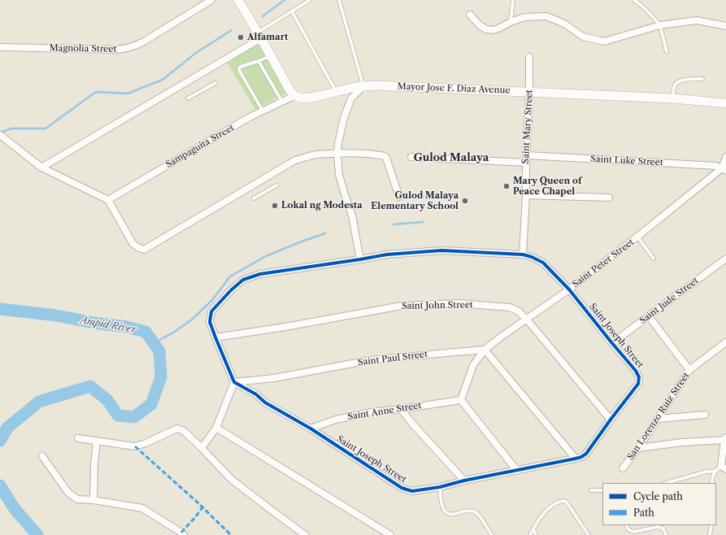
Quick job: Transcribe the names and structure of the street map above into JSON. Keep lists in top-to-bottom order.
{
  "streets": {
    "main road": ["Mayor Jose F. Diaz Avenue"],
    "street": [
      "Magnolia Street",
      "Saint Mary Street",
      "Sampaguita Street",
      "Saint Luke Street",
      "Saint Peter Street",
      "Saint Jude Street",
      "Saint John Street",
      "Saint Joseph Street",
      "Saint Paul Street",
      "Saint Anne Street",
      "San Lorenzo Ruiz Street"
    ]
  },
  "crossings": [
    ["Mayor Jose F. Diaz Avenue", "Saint Mary Street"],
    ["Mayor Jose F. Diaz Avenue", "Sampaguita Street"],
    ["Saint Mary Street", "Saint Luke Street"],
    ["Saint Mary Street", "Saint Joseph Street"],
    ["Saint Luke Street", "Saint Peter Street"],
    ["Saint Peter Street", "Saint John Street"],
    ["Saint Peter Street", "Saint Joseph Street"],
    ["Saint Peter Street", "Saint Paul Street"],
    ["Saint Peter Street", "Saint Anne Street"],
    ["Saint Jude Street", "Saint Joseph Street"],
    ["Saint John Street", "Saint Joseph Street"],
    ["Saint Joseph Street", "Saint Paul Street"],
    ["Saint Joseph Street", "Saint Anne Street"]
  ],
  "districts": ["Gulod Malaya"],
  "water": ["Ampid River"],
  "places": [
    "Alfamart",
    "Mary Queen of Peace Chapel",
    "Gulod Malaya Elementary School",
    "Lokal ng Modesta"
  ],
  "legend": ["Cycle path", "Path"]
}
